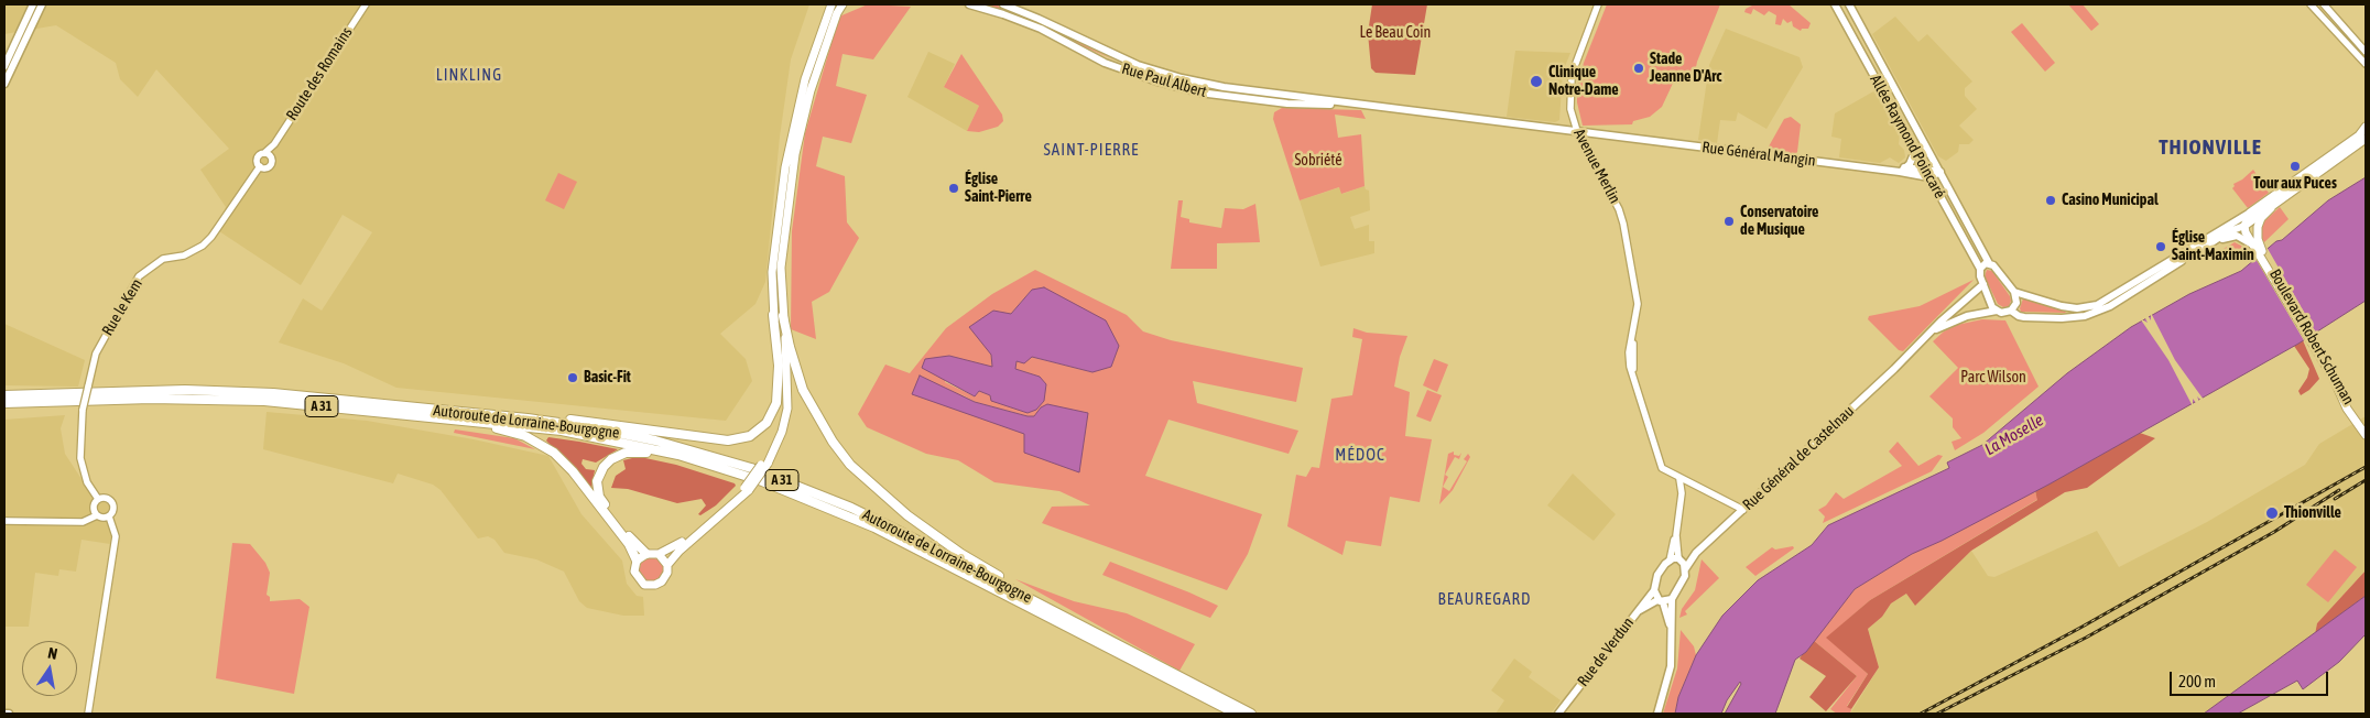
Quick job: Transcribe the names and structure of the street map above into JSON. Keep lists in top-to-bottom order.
{
  "streets": {
    "highway": ["A 31", "Autoroute de Lorraine-Bourgogne"],
    "main road": [
      "Rue Paul Albert",
      "Allée Raymond Poincaré",
      "Rue Général Mangin",
      "Boulevard Robert Schuman",
      "Rue Général de Castelnau",
      "Rue de Verdun"
    ],
    "street": ["Route des Romains", "Avenue Merlin", "Rue le Kem"]
  },
  "crossings": [
    ["Route des Romains", "Rue le Kem"],
    ["Rue Paul Albert", "Rue Général Mangin"],
    ["Rue Paul Albert", "Avenue Merlin"],
    ["Allée Raymond Poincaré", "Rue Général Mangin"],
    ["Allée Raymond Poincaré", "Rue Général de Castelnau"],
    ["Rue Général Mangin", "Avenue Merlin"],
    ["Rue Général de Castelnau", "Rue de Verdun"]
  ],
  "districts": [
    "LINKLING",
    "THIONVILLE",
    "SAINT-PIERRE",
    "MÉDOC",
    "BEAUREGARD"
  ],
  "water": ["La Moselle"],
  "parks": ["Le Beau Coin", "Sobriété", "Parc Wilson"],
  "places": [
    "Stade Jeanne D'Arc",
    "Clinique Notre-Dame",
    "Tour aux Puces",
    "Église Saint-Pierre",
    "Casino Municipal",
    "Conservatoire de Musique",
    "Église Saint-Maximin",
    "Basic-Fit",
    "Thionville"
  ],
  "scale_bar": "200 m",
  "north": "top"
}
